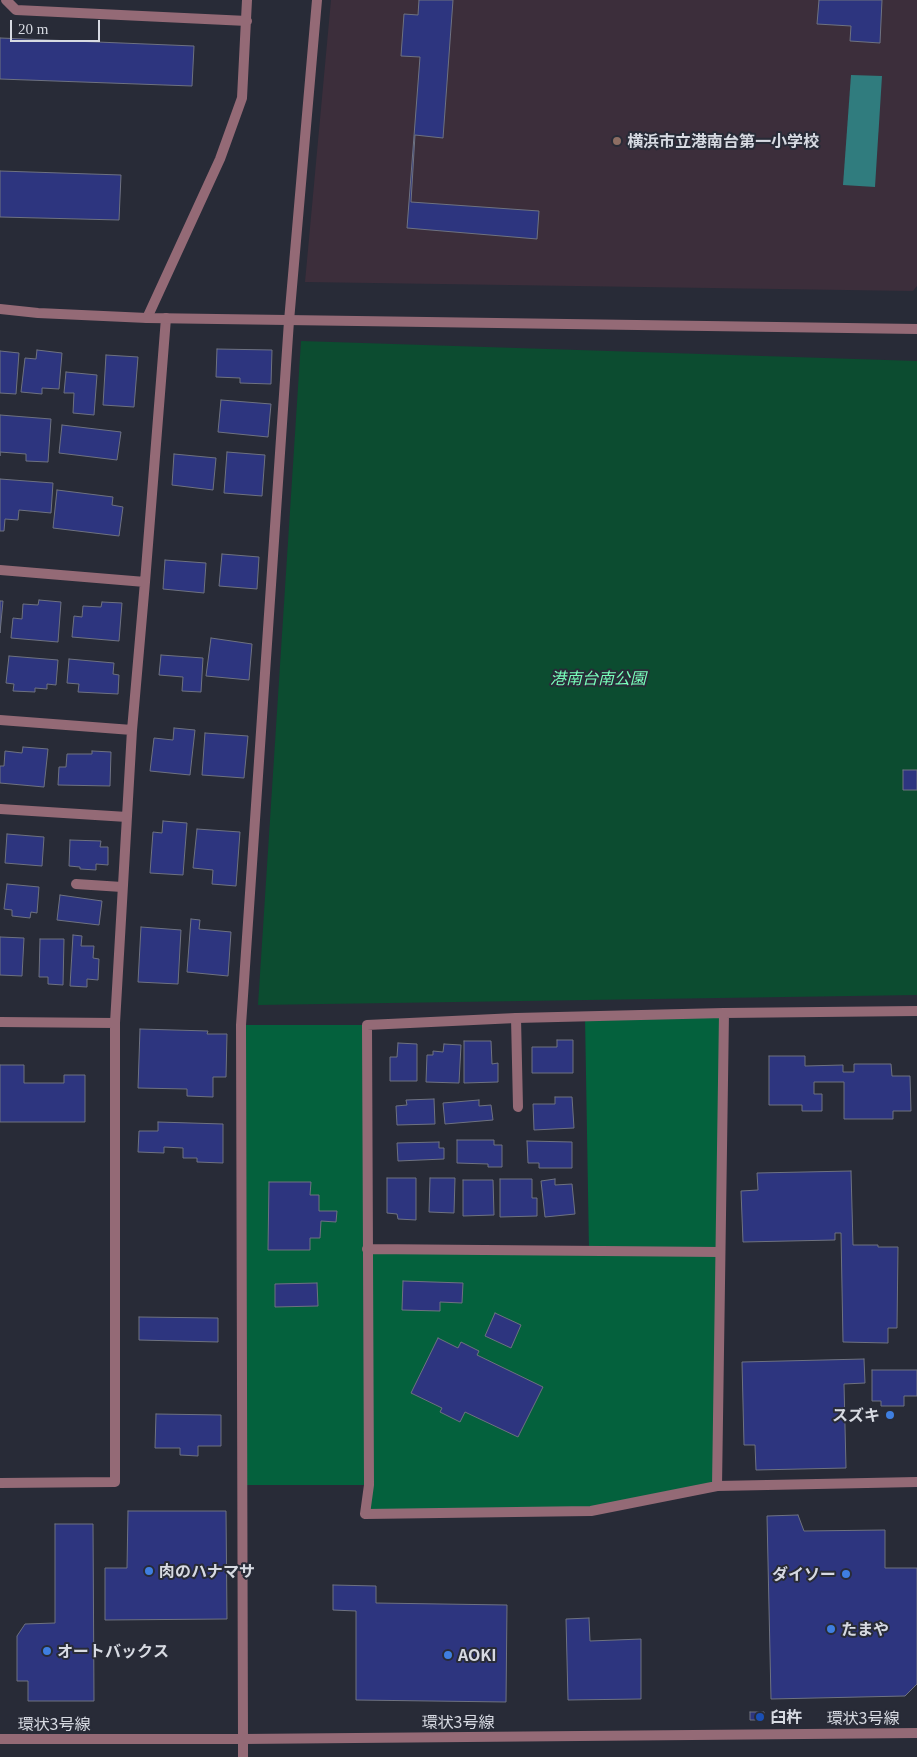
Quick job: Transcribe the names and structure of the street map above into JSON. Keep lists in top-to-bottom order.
{
  "streets": {
    "street": ["環状3号線"]
  },
  "parks": ["港南台南公園"],
  "places": [
    "横浜市立港南台第一小学校",
    "スズキ",
    "肉のハナマサ",
    "ダイソー",
    "たまや",
    "オートバックス",
    "AOKI",
    "臼杵"
  ],
  "scale_bar": "20 m"
}
